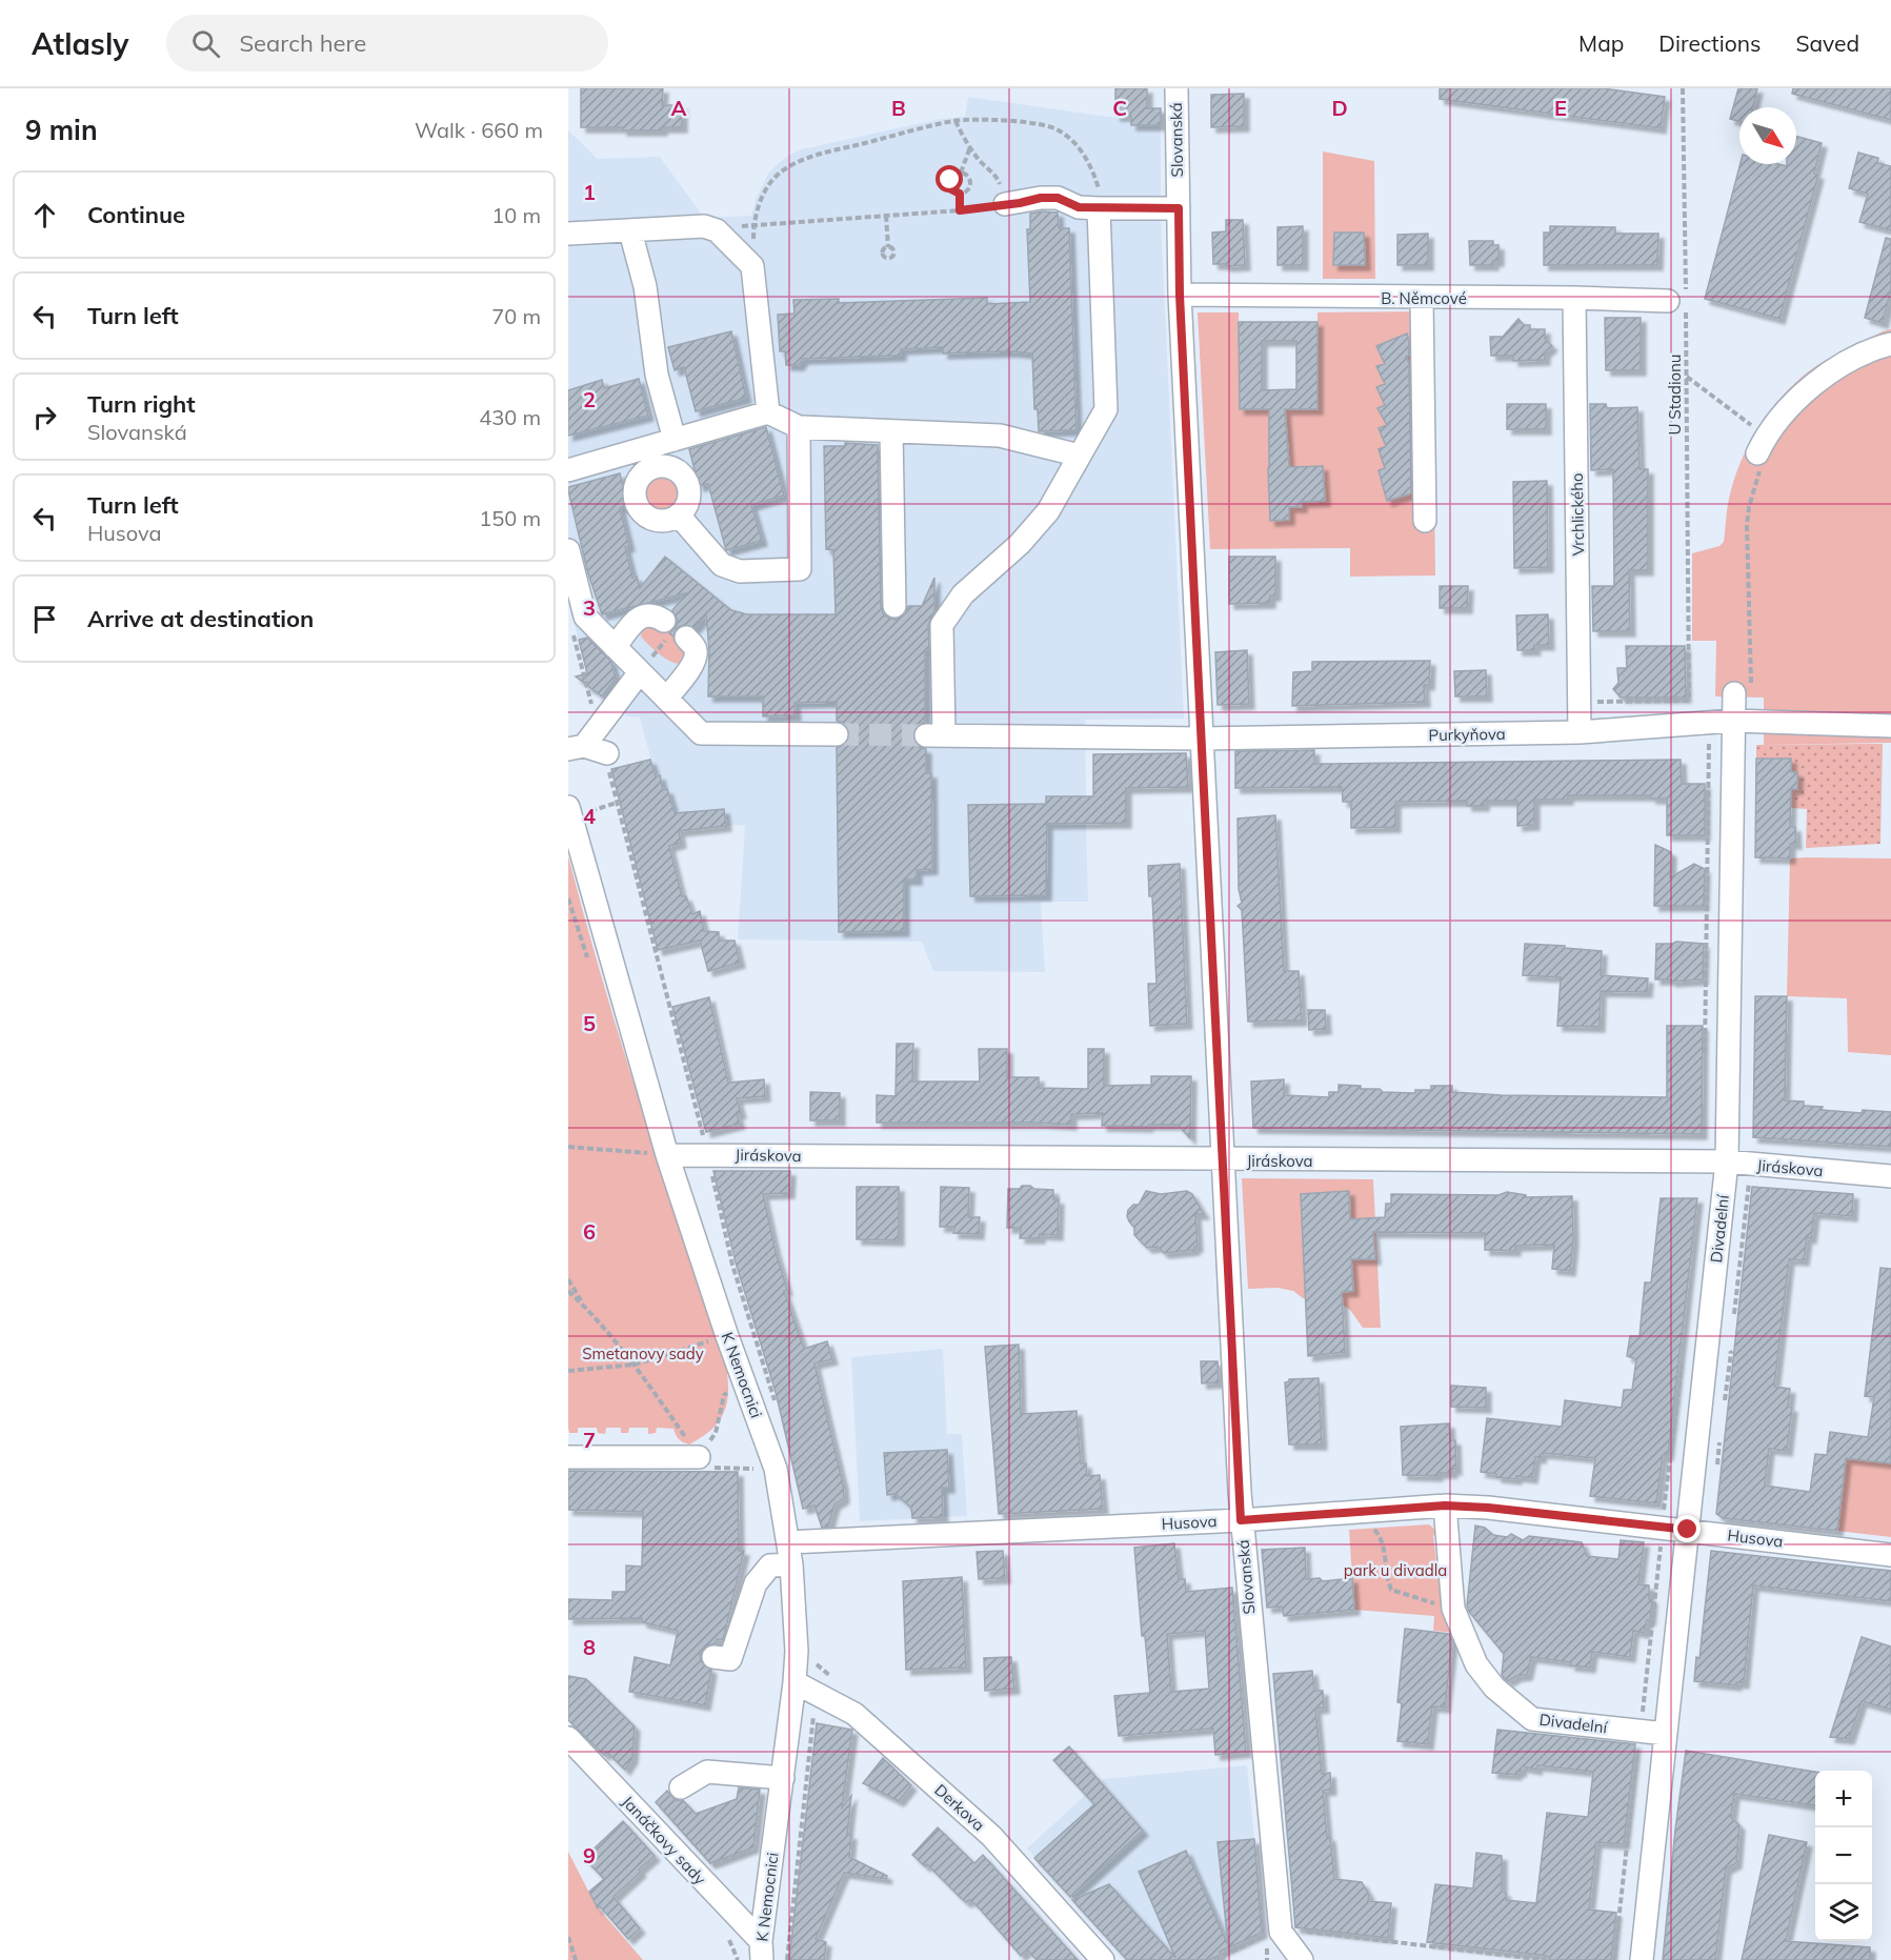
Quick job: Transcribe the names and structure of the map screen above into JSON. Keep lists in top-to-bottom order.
{
  "streets": {
    "street": [
      "Slovanská",
      "B. Němcové",
      "Vrchlického",
      "Purkyňova",
      "Jiráskova",
      "Divadelní",
      "K Nemocnici",
      "Husova",
      "Derkova",
      "Janáčkovy sady"
    ],
    "path": ["U Stadionu"]
  },
  "crossings": [
    ["Slovanská", "B. Němcové"],
    ["Slovanská", "Purkyňova"],
    ["Slovanská", "Jiráskova"],
    ["Slovanská", "Husova"],
    ["B. Němcové", "Vrchlického"],
    ["Vrchlického", "Purkyňova"],
    ["Purkyňova", "Divadelní"],
    ["Jiráskova", "Divadelní"],
    ["Jiráskova", "K Nemocnici"],
    ["Divadelní", "Husova"],
    ["K Nemocnici", "Husova"],
    ["K Nemocnici", "Derkova"],
    ["K Nemocnici", "Janáčkovy sady"]
  ],
  "parks": ["Smetanovy sady", "park u divadla"],
  "north": "bottom right",
  "page": {
    "header": "Atlasly",
    "search": "Search here",
    "nav": ["Map", "Directions", "Saved"],
    "heading": ["9 min", "Walk · 660 m"],
    "list": [
      ["Continue", "10 m"],
      ["Turn left", "70 m"],
      ["Turn right", "Slovanská", "430 m"],
      ["Turn left", "Husova", "150 m"],
      "Arrive at destination"
    ],
    "map_buttons": ["+", "−"]
  },
  "grid": {
    "columns": [
      "A",
      "B",
      "C",
      "D",
      "E"
    ],
    "rows": [
      "1",
      "2",
      "3",
      "4",
      "5",
      "6",
      "7",
      "8",
      "9"
    ]
  }
}
